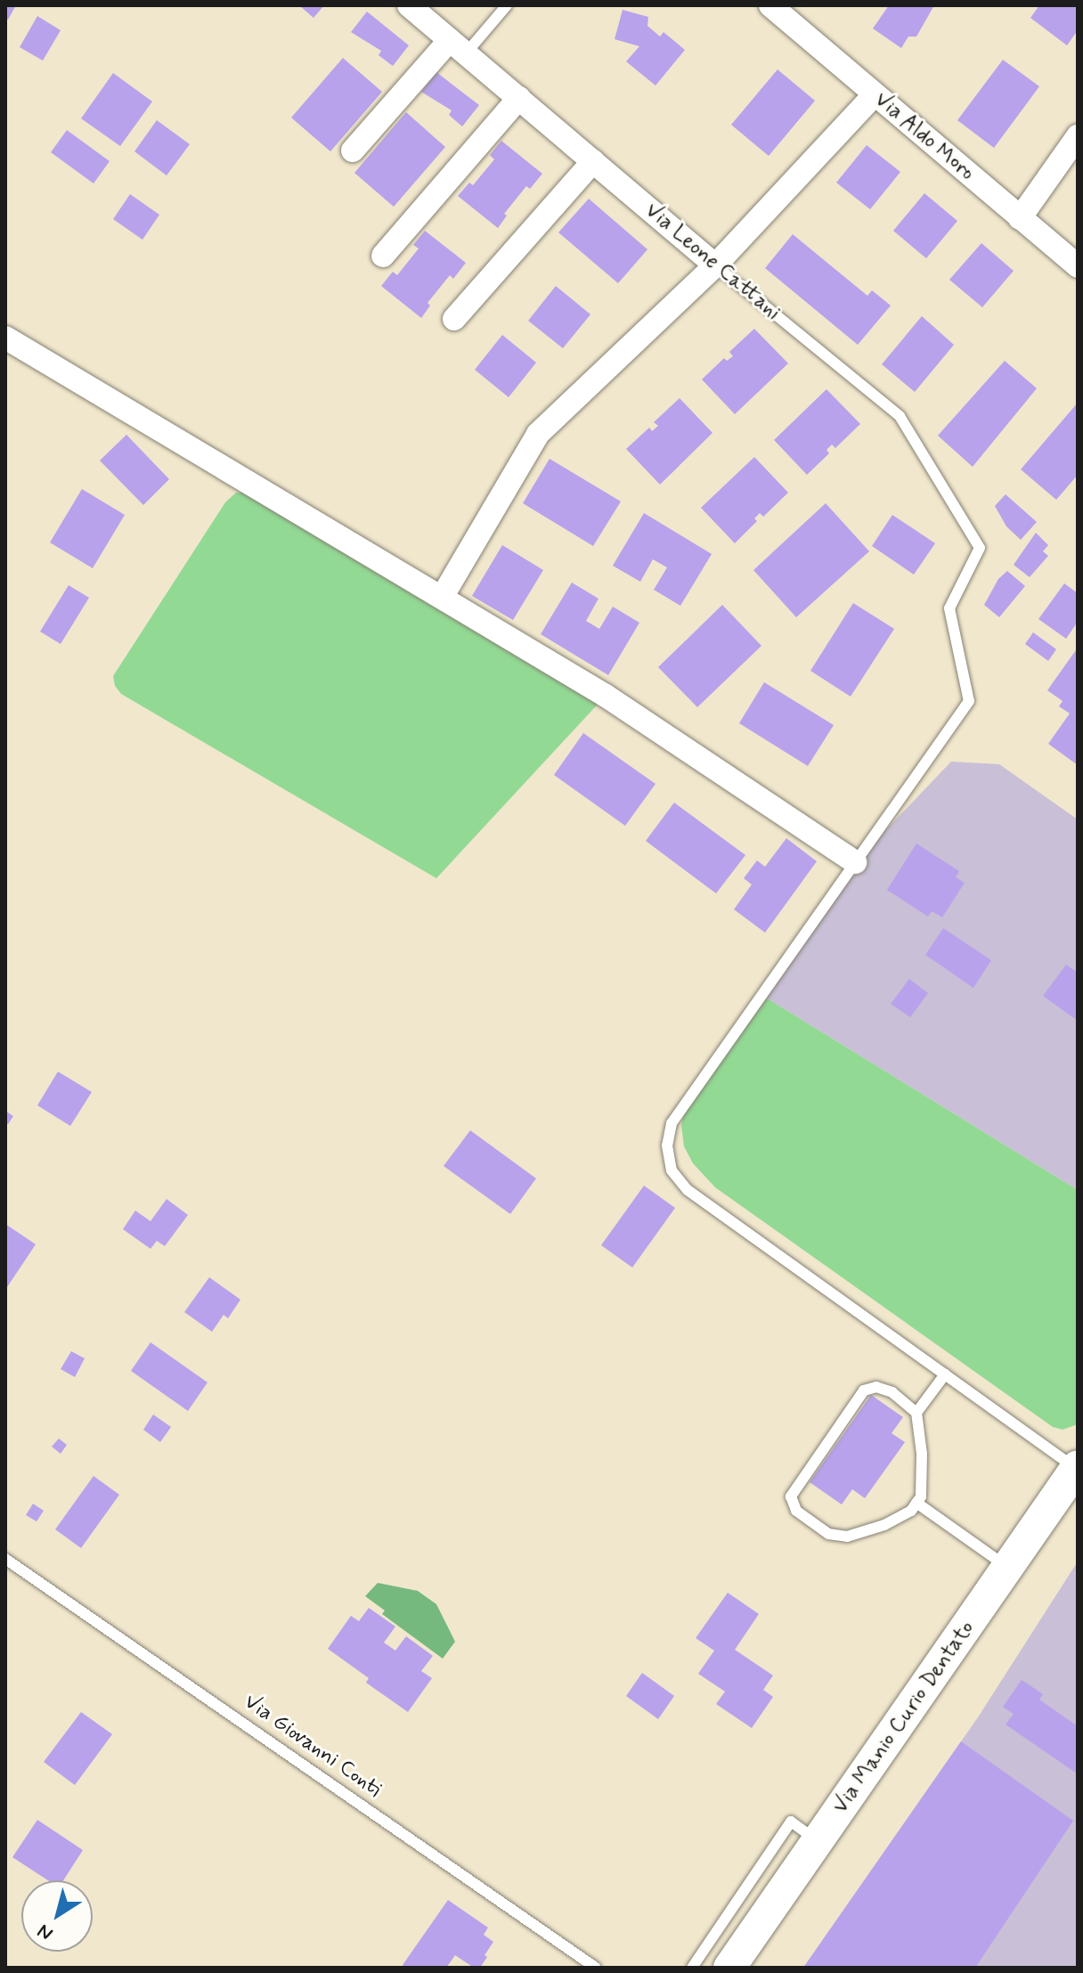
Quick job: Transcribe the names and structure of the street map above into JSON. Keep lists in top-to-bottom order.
{
  "streets": {
    "main road": ["Via Manio Curio Dentato"],
    "street": ["Via Aldo Moro", "Via Leone Cattani"],
    "lane": ["Via Giovanni Conti"]
  },
  "north": "bottom left"
}
